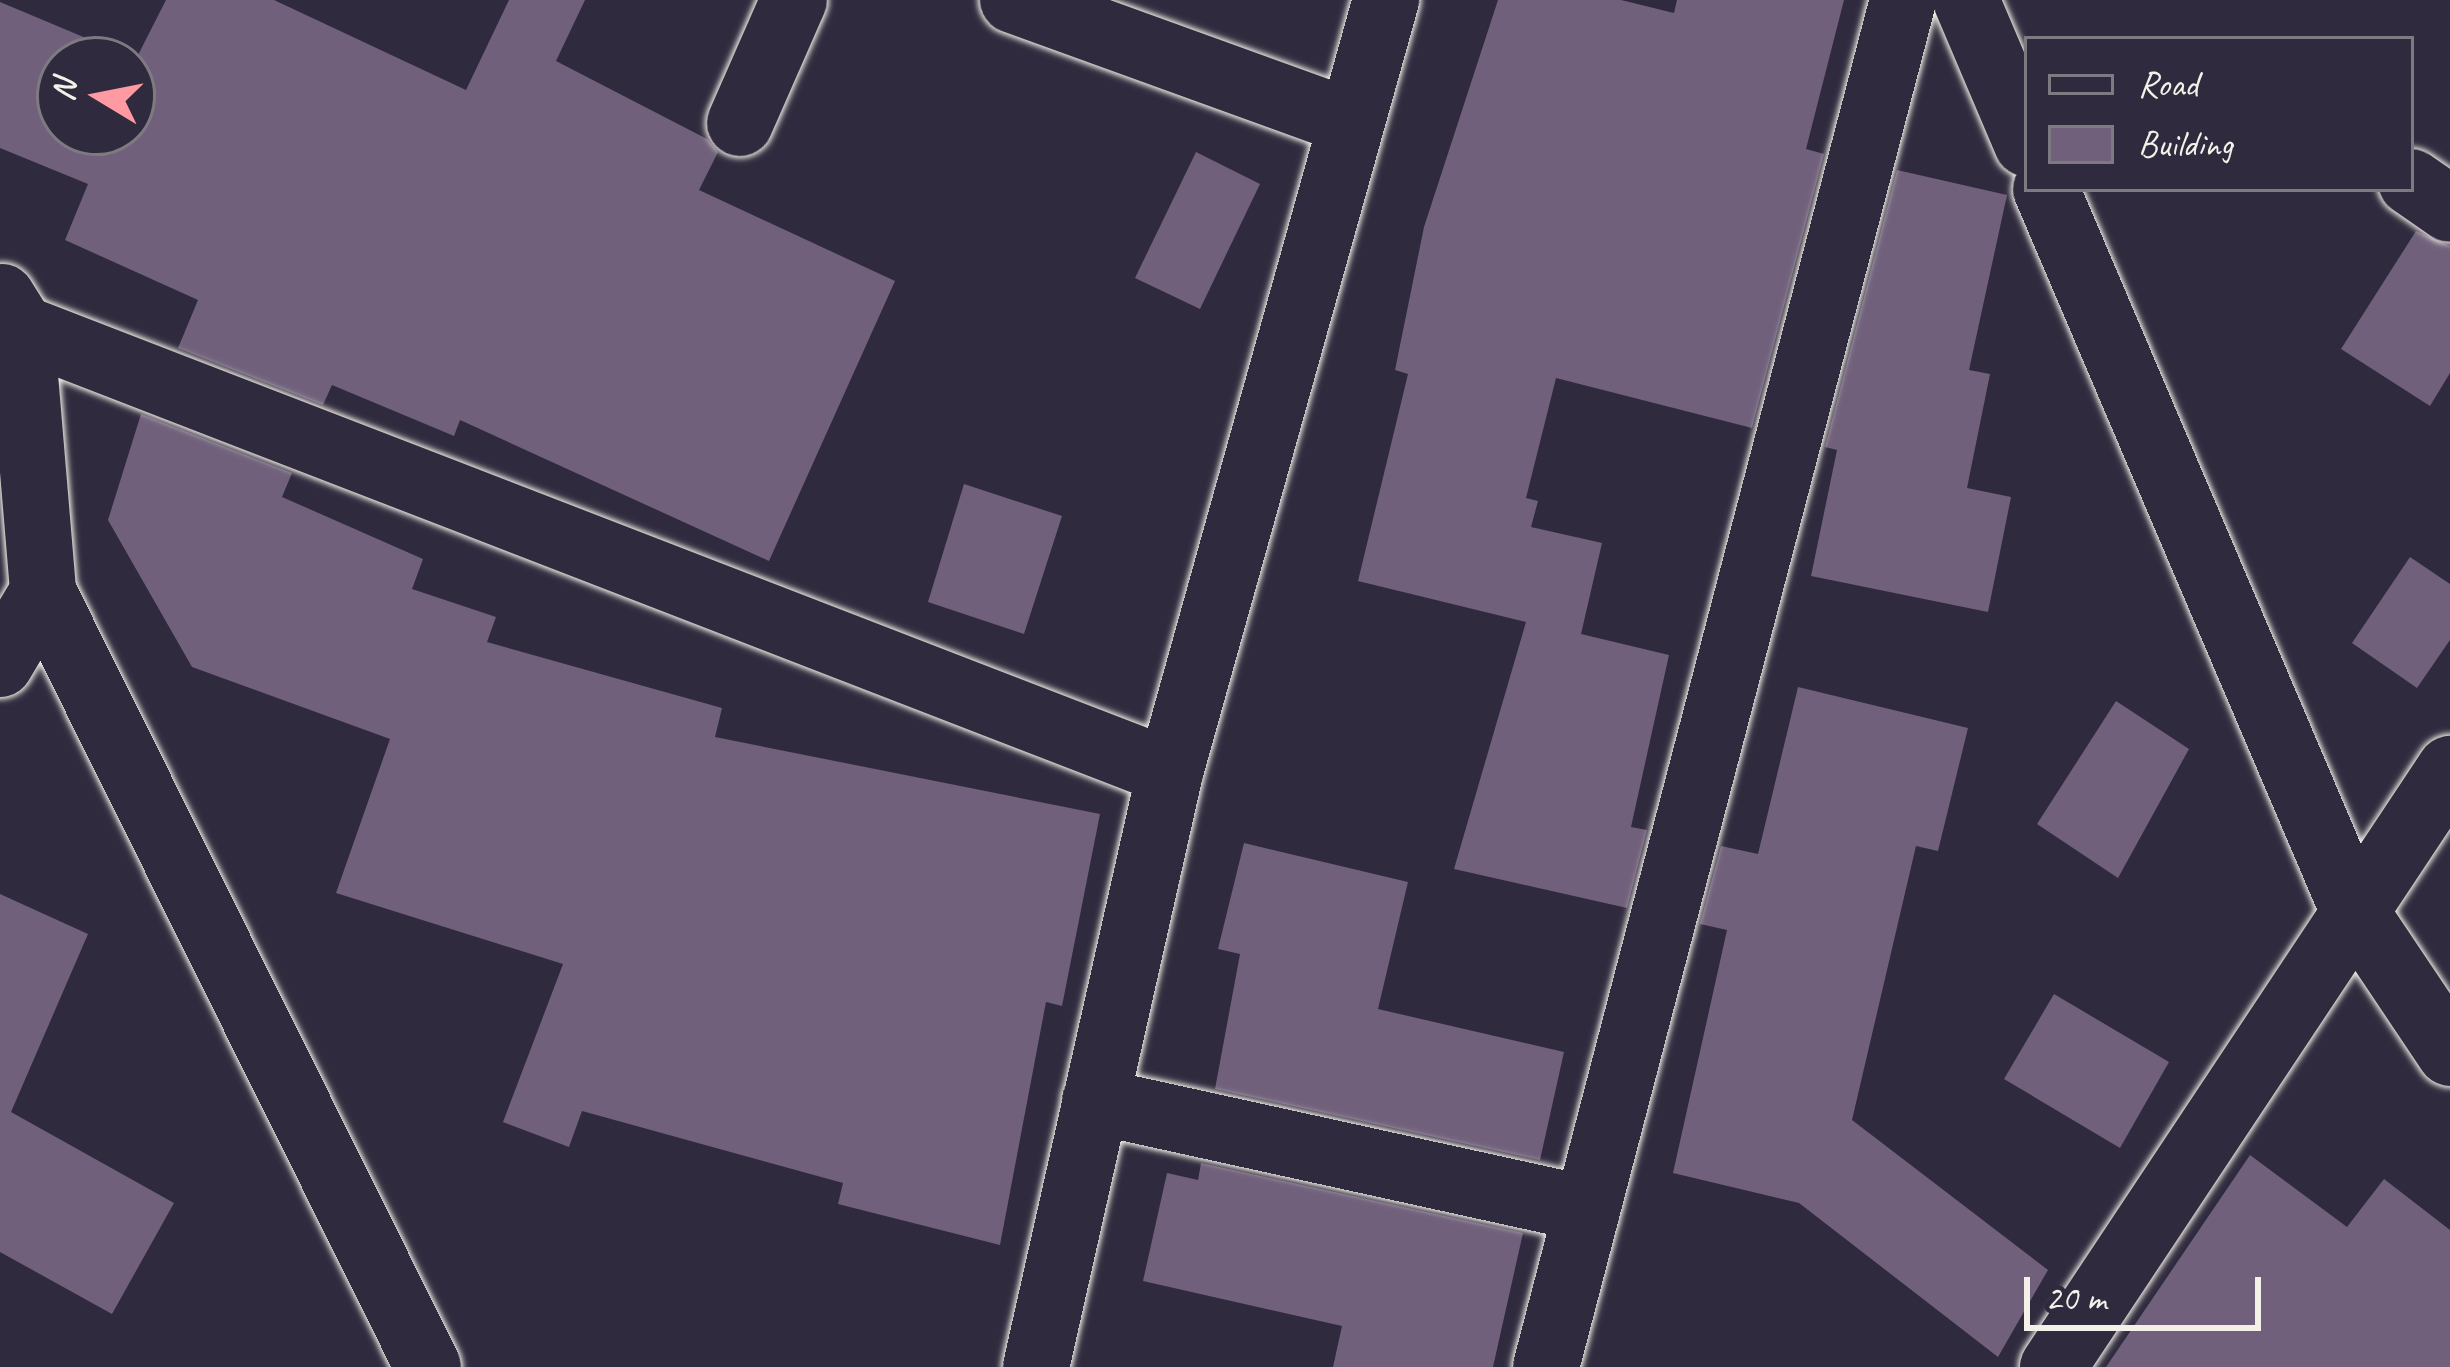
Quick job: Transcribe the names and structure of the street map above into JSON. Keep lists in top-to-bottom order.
{
  "legend": ["Road", "Building"],
  "scale_bar": "20 m",
  "north": "left"
}
